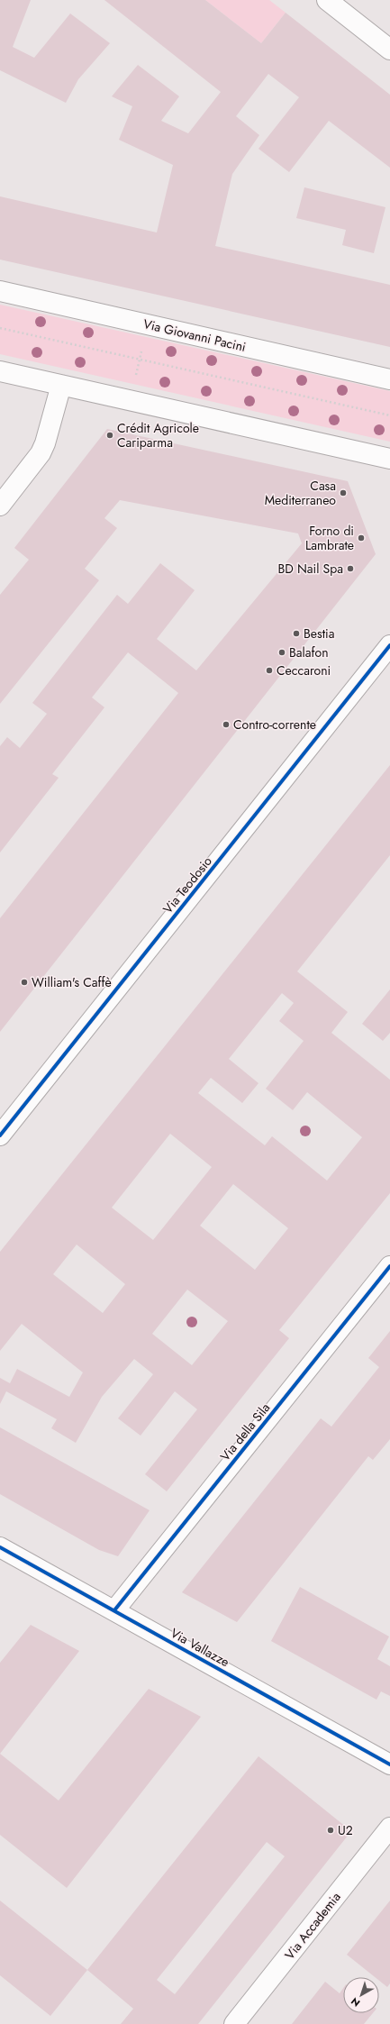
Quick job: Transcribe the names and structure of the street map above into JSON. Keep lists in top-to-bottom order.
{
  "streets": {
    "street": [
      "Via Giovanni Pacini",
      "Via Teodosio",
      "Via della Sila",
      "Via Vallazze",
      "Via Accademia"
    ]
  },
  "crossings": [
    ["Via della Sila", "Via Vallazze"]
  ],
  "places": [
    "Crédit Agricole Cariparma",
    "Casa Mediterraneo",
    "Forno di Lambrate",
    "BD Nail Spa",
    "Bestia",
    "Balafon",
    "Ceccaroni",
    "Contro-corrente",
    "William's Caffè",
    "U2"
  ],
  "north": "bottom left"
}
